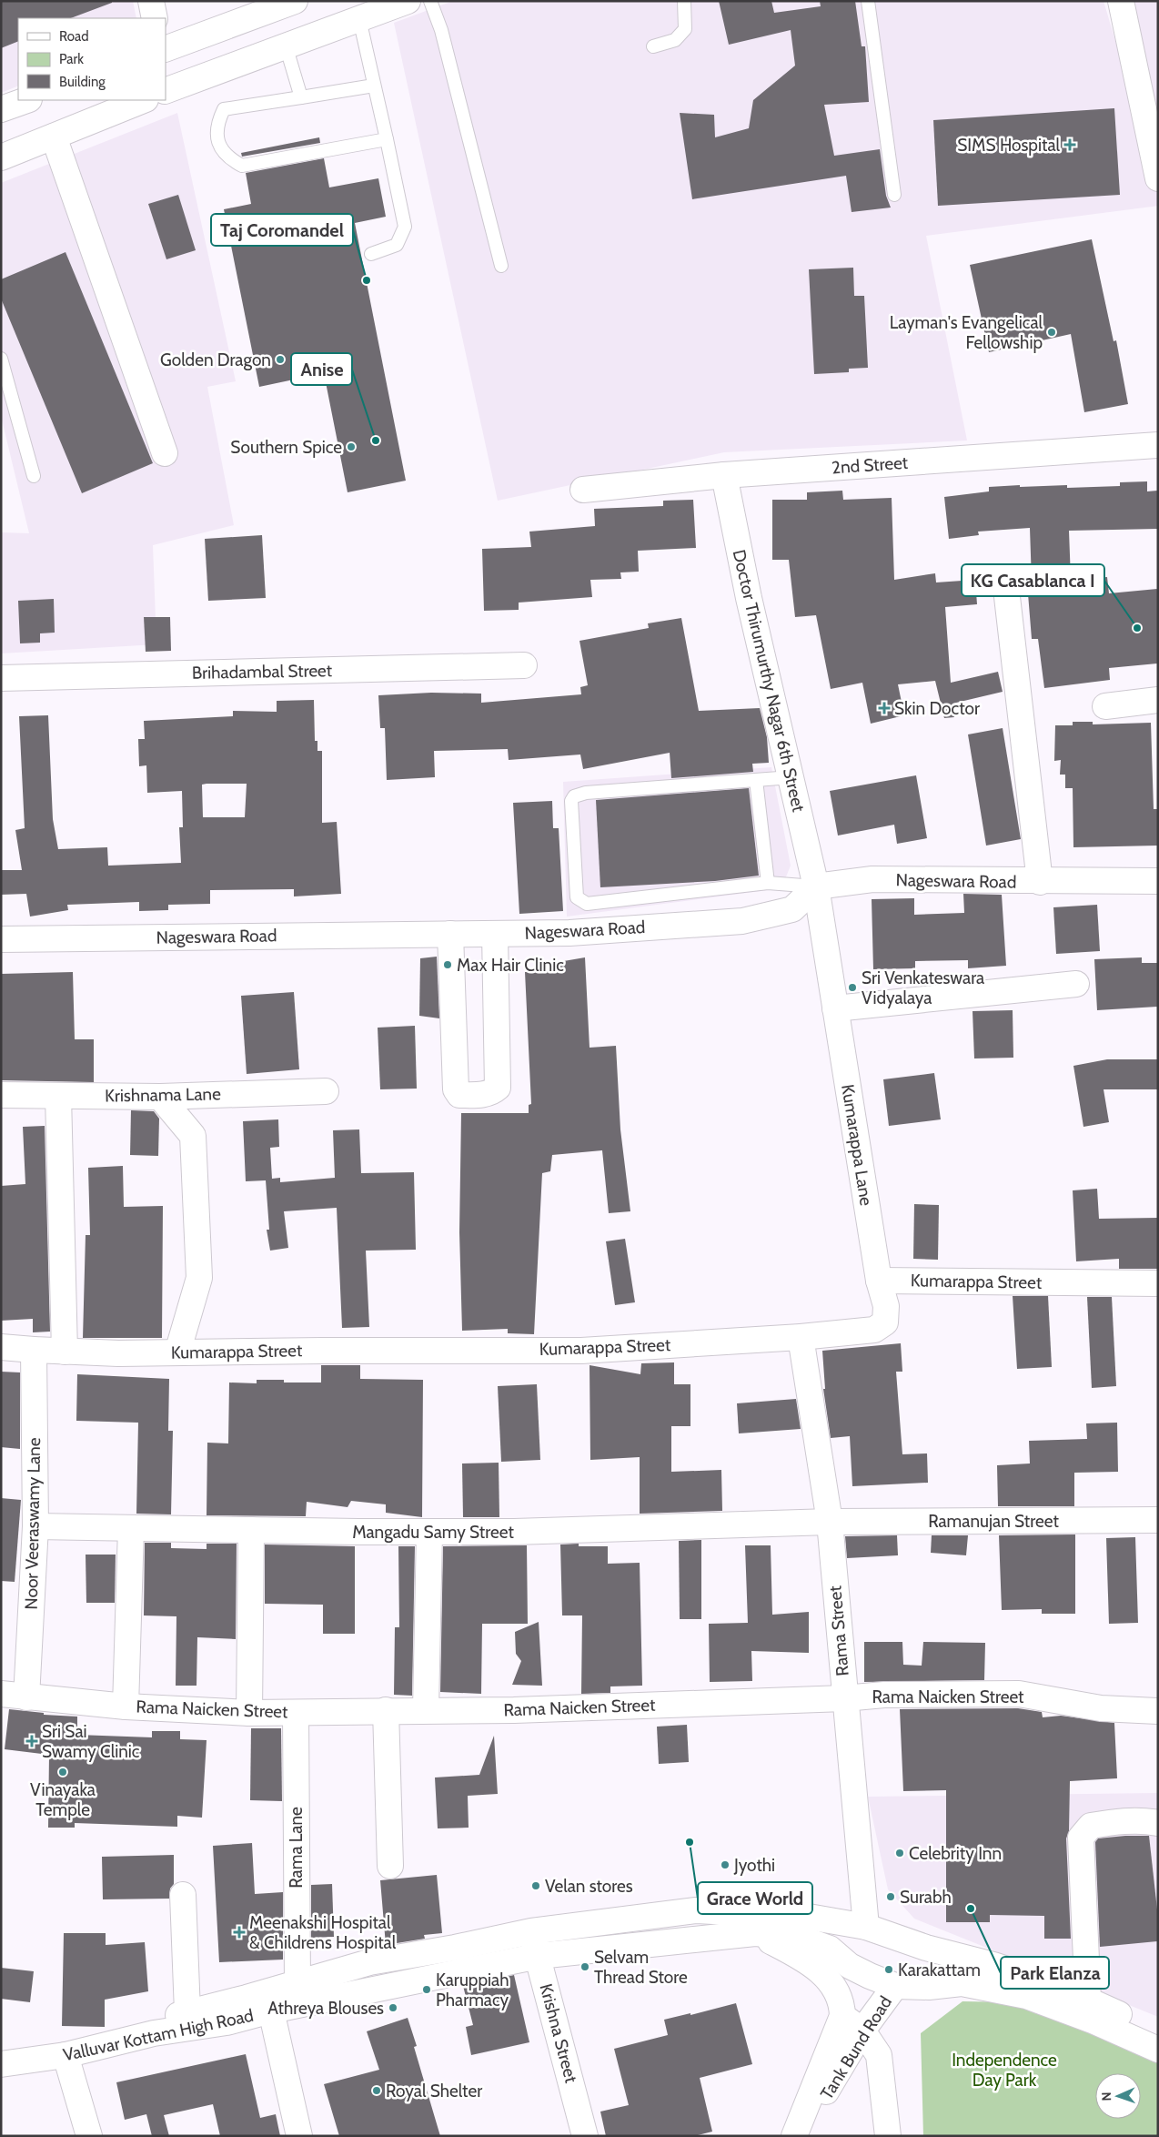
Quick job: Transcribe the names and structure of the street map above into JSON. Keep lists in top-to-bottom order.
{
  "streets": {
    "street": [
      "2nd Street",
      "Brihadambal Street",
      "Doctor Thirumurthy Nagar 6th Street",
      "Nageswara Road",
      "Krishnama Lane",
      "Kumarappa Lane",
      "Kumarappa Street",
      "Ramanujan Street",
      "Noor Veeraswamy Lane",
      "Mangadu Samy Street",
      "Rama Street",
      "Rama Naicken Street",
      "Rama Lane",
      "Krishna Street",
      "Valluvar Kottam High Road",
      "Tank Bund Road"
    ]
  },
  "crossings": [
    ["2nd Street", "Doctor Thirumurthy Nagar 6th Street"],
    ["Doctor Thirumurthy Nagar 6th Street", "Nageswara Road"],
    ["Doctor Thirumurthy Nagar 6th Street", "Kumarappa Lane"],
    ["Nageswara Road", "Kumarappa Lane"],
    ["Kumarappa Lane", "Kumarappa Street"],
    ["Kumarappa Street", "Noor Veeraswamy Lane"],
    ["Kumarappa Street", "Rama Street"],
    ["Ramanujan Street", "Mangadu Samy Street"],
    ["Ramanujan Street", "Rama Street"],
    ["Noor Veeraswamy Lane", "Mangadu Samy Street"],
    ["Noor Veeraswamy Lane", "Rama Naicken Street"],
    ["Mangadu Samy Street", "Rama Street"],
    ["Rama Street", "Rama Naicken Street"],
    ["Rama Street", "Valluvar Kottam High Road"],
    ["Rama Naicken Street", "Rama Lane"],
    ["Rama Lane", "Valluvar Kottam High Road"],
    ["Krishna Street", "Valluvar Kottam High Road"],
    ["Valluvar Kottam High Road", "Tank Bund Road"]
  ],
  "parks": ["Independence Day Park"],
  "places": {
    "health": [
      "SIMS Hospital",
      "Skin Doctor",
      "Sri Sai Swamy Clinic",
      "Meenakshi Hospital & Childrens Hospital"
    ],
    "other": [
      "Taj Coromandel",
      "Layman's Evangelical Fellowship",
      "Golden Dragon",
      "Anise",
      "Southern Spice",
      "KG Casablanca I",
      "Max Hair Clinic",
      "Sri Venkateswara Vidyalaya",
      "Vinayaka Temple",
      "Grace World",
      "Celebrity Inn",
      "Jyothi",
      "Velan stores",
      "Surabh",
      "Park Elanza",
      "Selvam Thread Store",
      "Karakattam",
      "Karuppiah Pharmacy",
      "Athreya Blouses",
      "Royal Shelter"
    ]
  },
  "legend": ["Road", "Park", "Building"],
  "north": "left"
}
